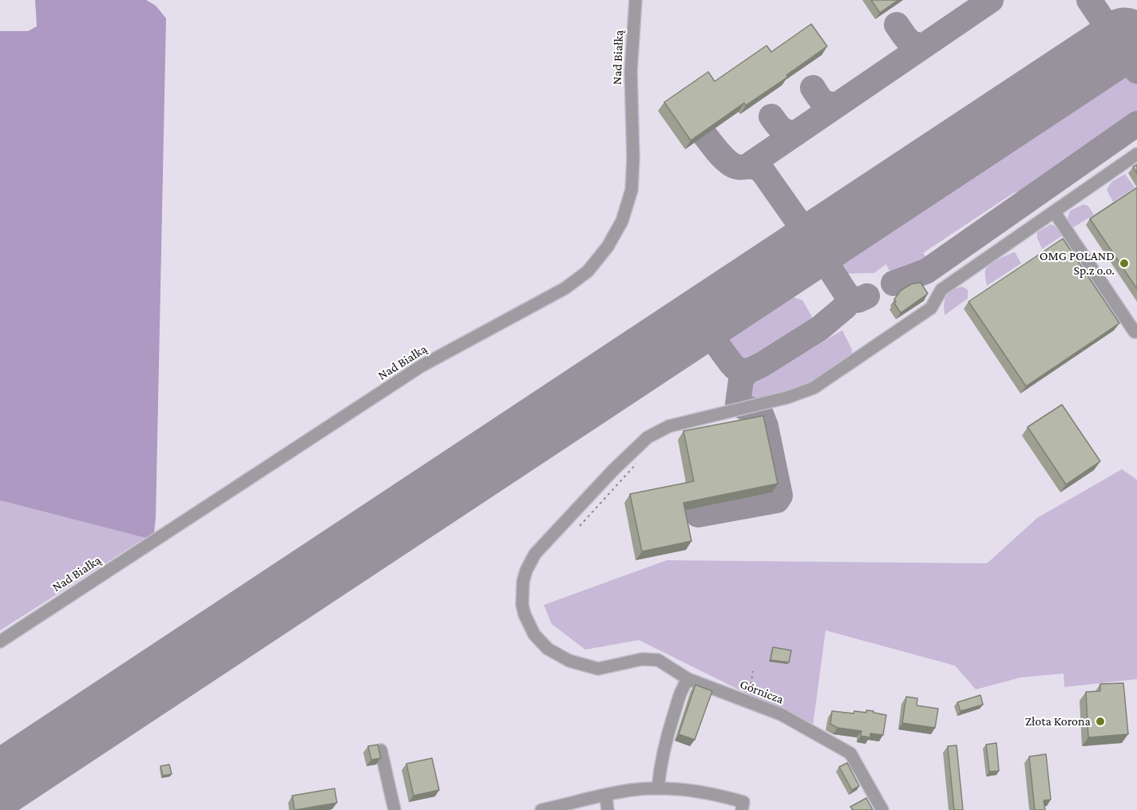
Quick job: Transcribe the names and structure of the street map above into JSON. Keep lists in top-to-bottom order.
{
  "streets": {
    "street": ["Nad Białką", "Górnicza"]
  },
  "places": ["OMG POLAND Sp.z o.o.", "Złota Korona"]
}
